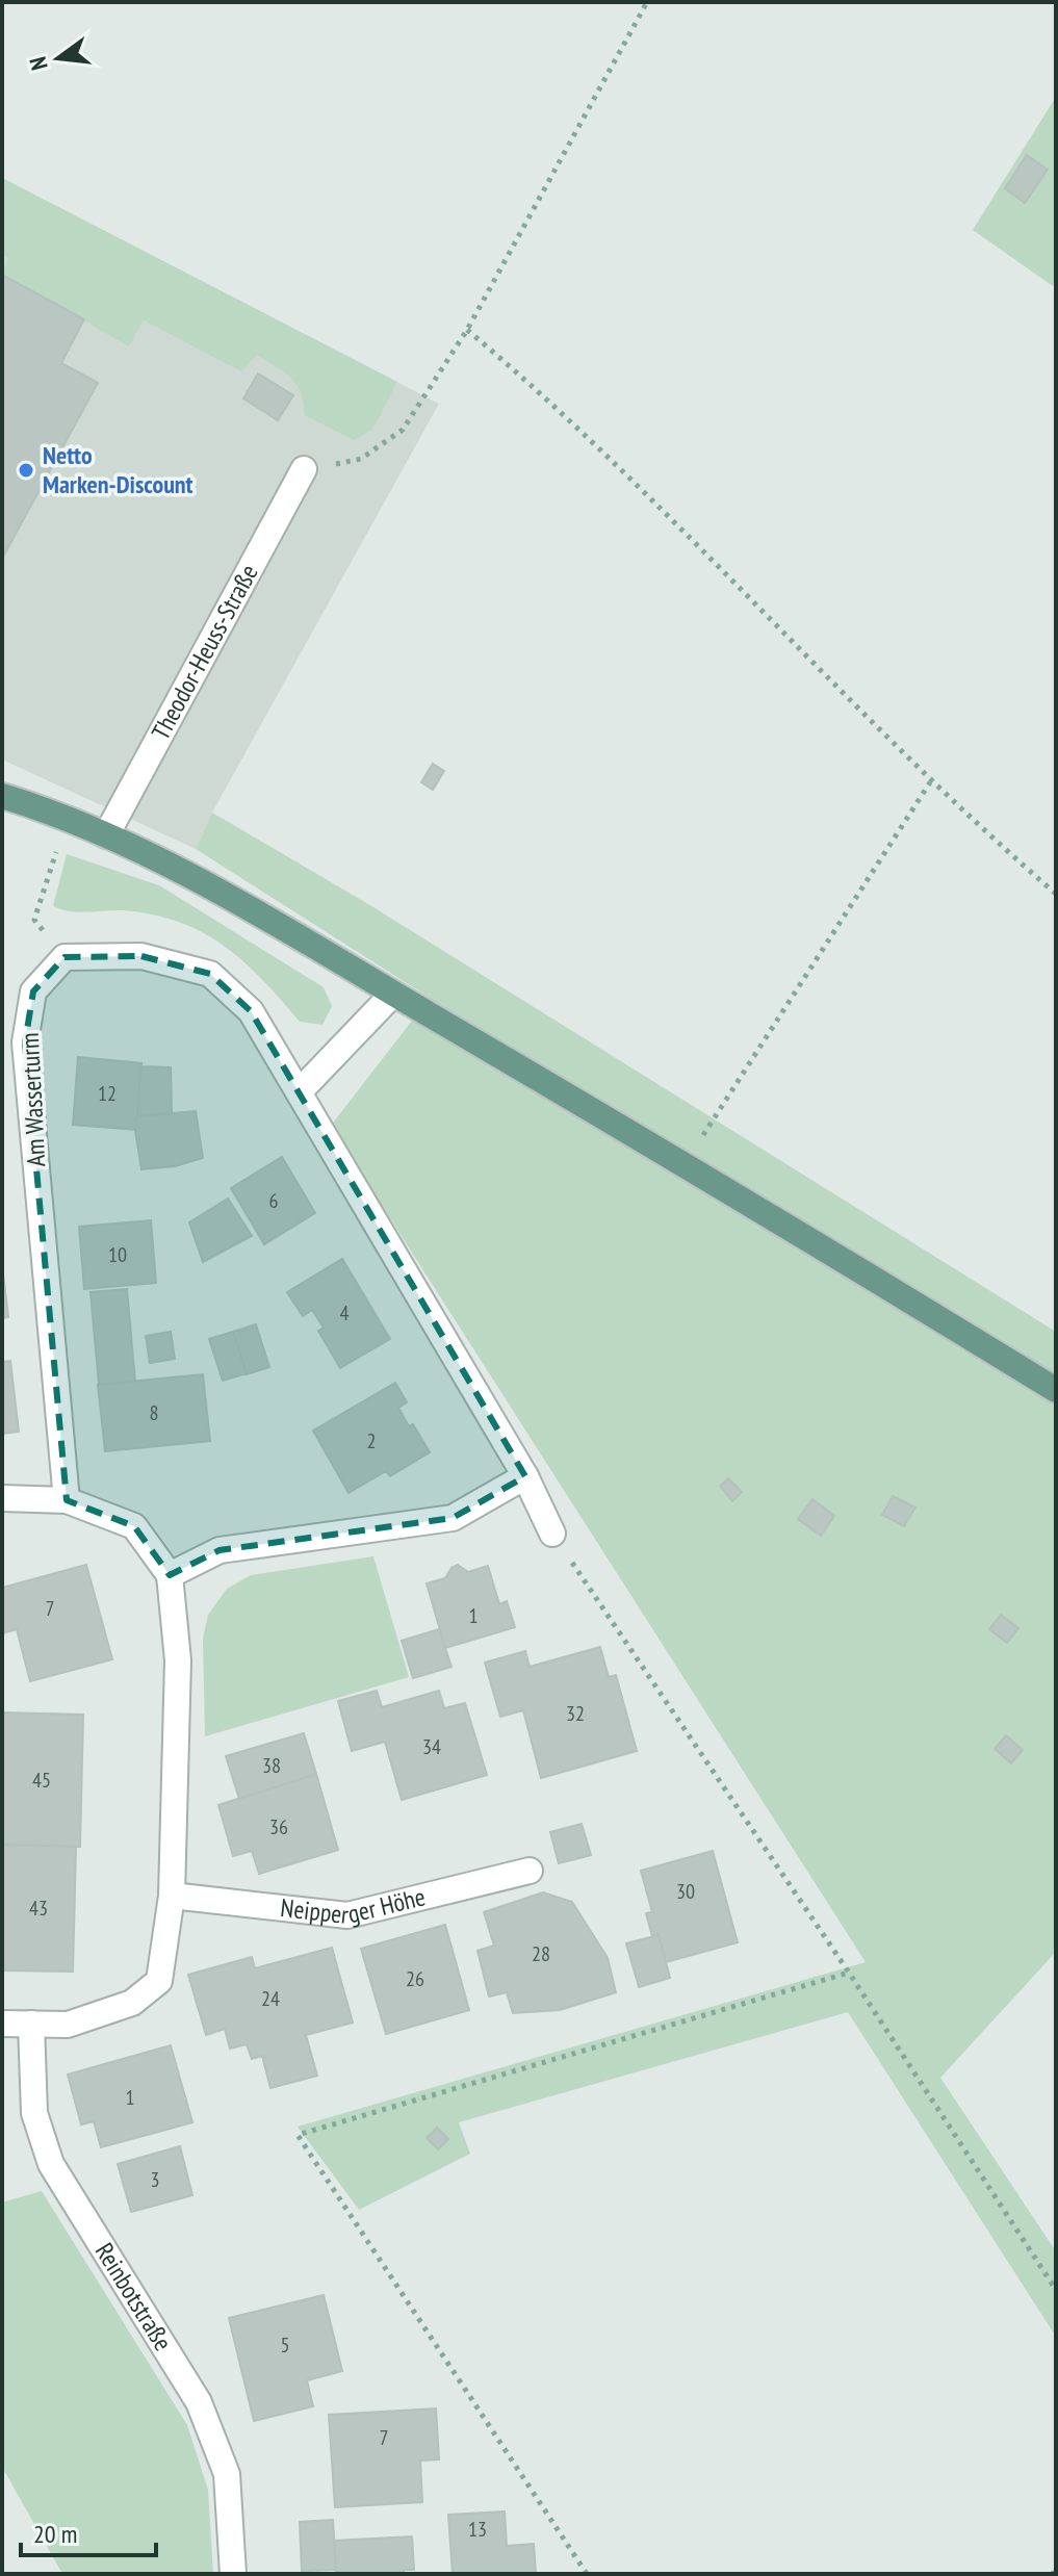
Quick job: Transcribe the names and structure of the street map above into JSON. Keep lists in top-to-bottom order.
{
  "streets": {
    "street": [
      "Theodor-Heuss-Straße",
      "Am Wasserturm",
      "Neipperger Höhe",
      "Reinbotstraße"
    ]
  },
  "places": ["Netto Marken-Discount"],
  "house_numbers": [
    "12",
    "6",
    "10",
    "4",
    "8",
    "2",
    "7",
    "1",
    "32",
    "34",
    "38",
    "45",
    "36",
    "30",
    "43",
    "28",
    "26",
    "24",
    "1",
    "3",
    "5",
    "7",
    "13"
  ],
  "scale_bar": "20 m",
  "north": "left"
}
